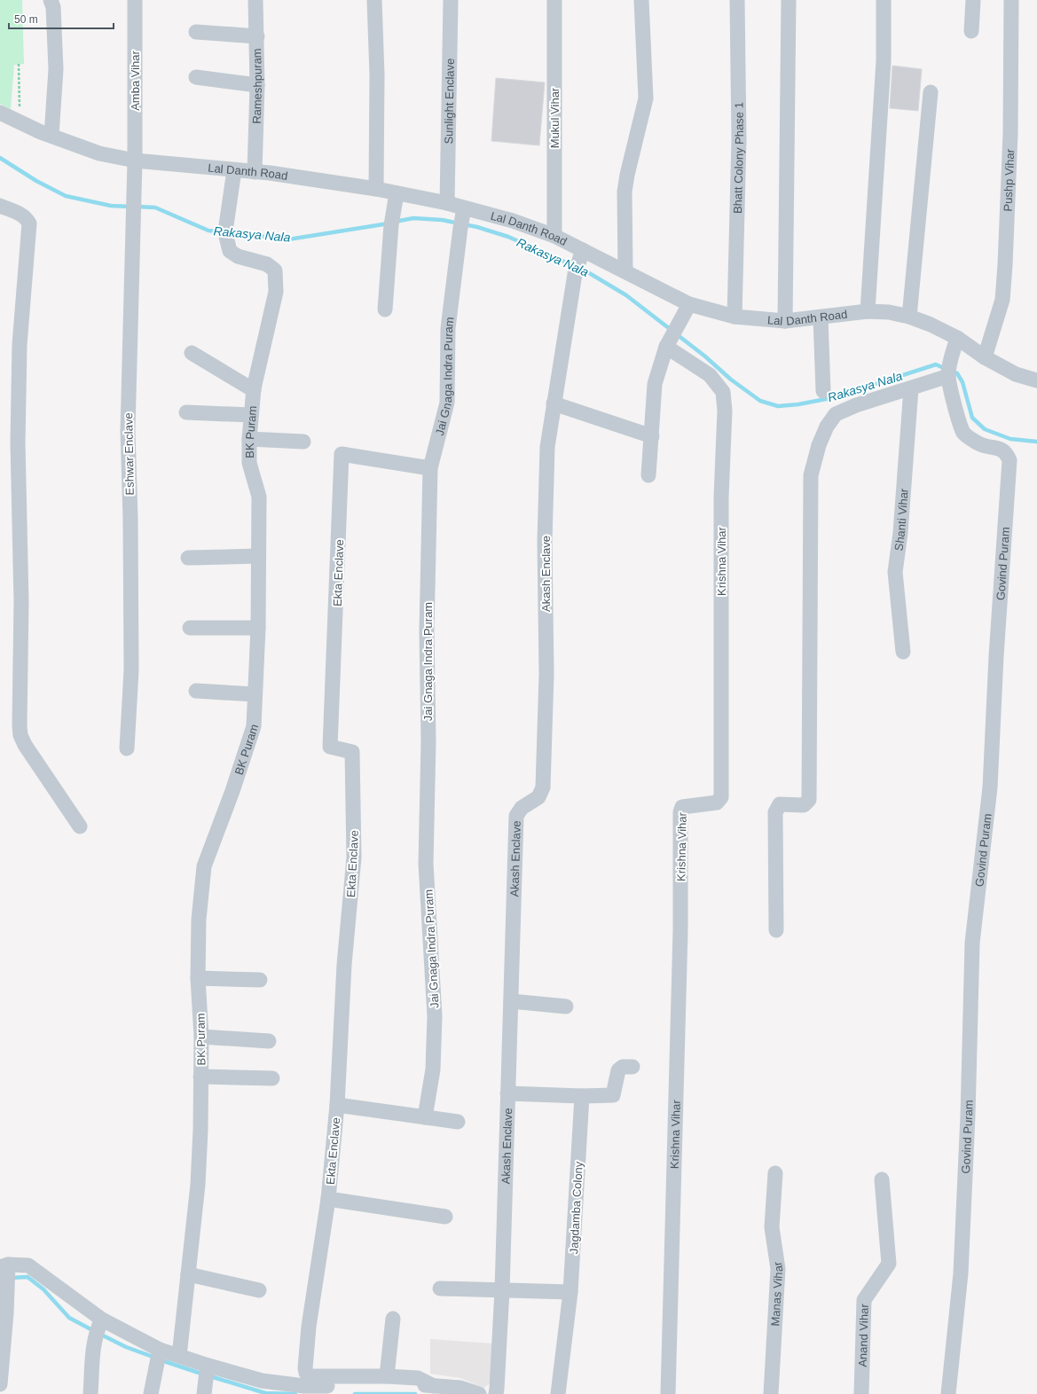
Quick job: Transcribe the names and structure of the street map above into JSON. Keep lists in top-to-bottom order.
{
  "streets": {
    "street": [
      "Amba Vihar",
      "Rameshpuram",
      "Sunlight Enclave",
      "Mukul Vihar",
      "Bhatt Colony Phase 1",
      "Lal Danth Road",
      "Pushp Vihar",
      "Jai Gnaga Indra Puram",
      "BK Puram",
      "Eshwar Enclave",
      "Shanti Vihar",
      "Krishna Vihar",
      "Govind Puram",
      "Ekta Enclave",
      "Akash Enclave",
      "Jagdamba Colony",
      "Manas Vihar",
      "Anand Vihar"
    ]
  },
  "crossings": [
    ["Amba Vihar", "Lal Danth Road"],
    ["Amba Vihar", "Eshwar Enclave"],
    ["Rameshpuram", "Lal Danth Road"],
    ["Sunlight Enclave", "Lal Danth Road"],
    ["Mukul Vihar", "Lal Danth Road"],
    ["Bhatt Colony Phase 1", "Lal Danth Road"],
    ["Lal Danth Road", "Pushp Vihar"],
    ["Lal Danth Road", "Jai Gnaga Indra Puram"],
    ["Lal Danth Road", "BK Puram"],
    ["Lal Danth Road", "Eshwar Enclave"],
    ["Lal Danth Road", "Govind Puram"],
    ["Lal Danth Road", "Akash Enclave"],
    ["Jai Gnaga Indra Puram", "Ekta Enclave"]
  ],
  "water": ["Rakasya Nala"],
  "scale_bar": "50 m"
}
